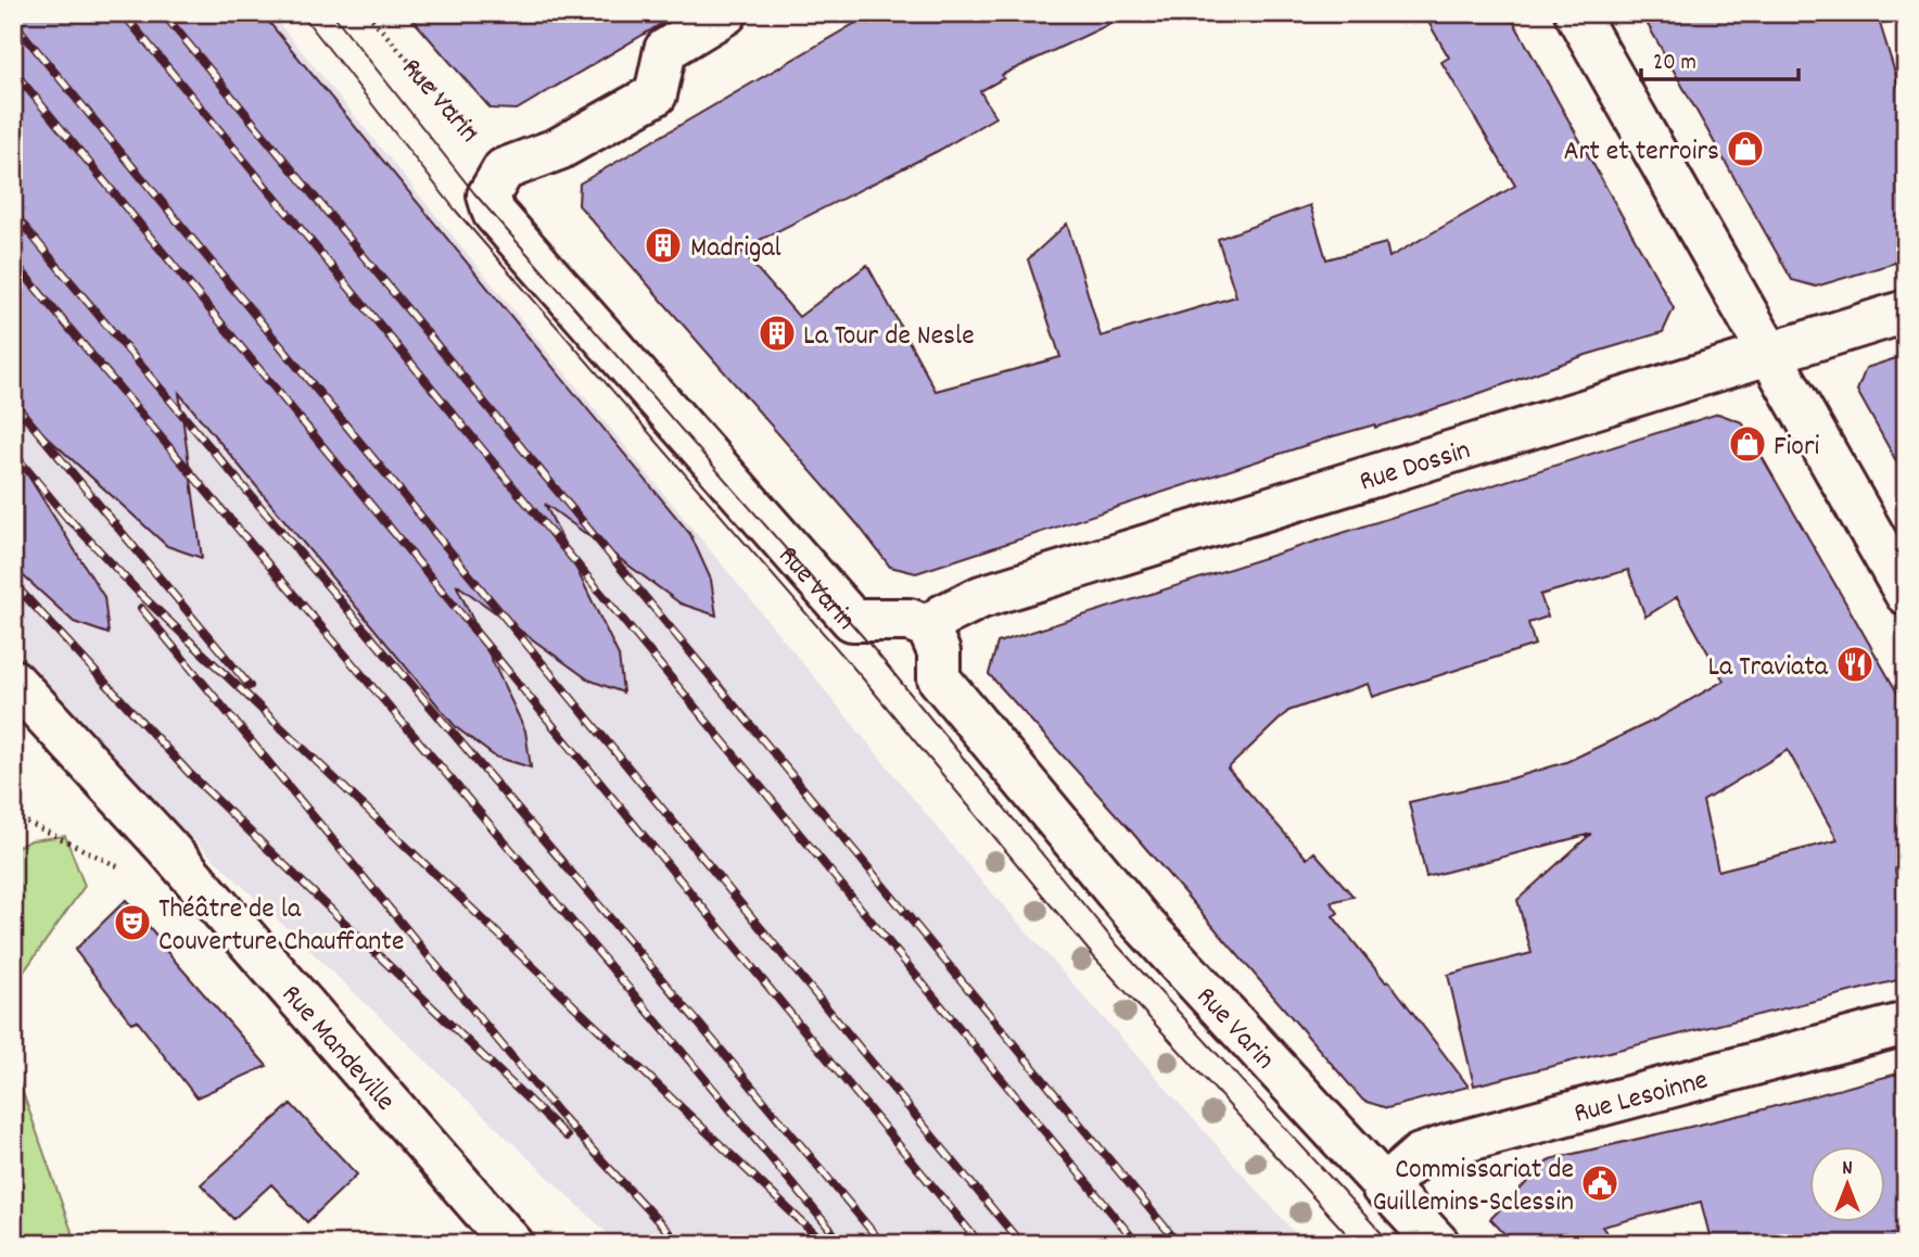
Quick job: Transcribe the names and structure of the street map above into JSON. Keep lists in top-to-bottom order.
{
  "streets": {
    "street": [
      "Rue Varin",
      "Rue Dossin",
      "Rue Mandeville",
      "Rue Lesoinne"
    ]
  },
  "crossings": [
    ["Rue Varin", "Rue Dossin"],
    ["Rue Varin", "Rue Lesoinne"]
  ],
  "places": {
    "shop": ["Art et terroirs", "Fiori"],
    "building": ["Madrigal", "La Tour de Nesle"],
    "restaurant": ["La Traviata"],
    "theatre": ["Théâtre de la Couverture Chauffante"],
    "public building": ["Commissariat de Guillemins-Sclessin"]
  },
  "scale_bar": "20 m",
  "north": "top"
}
